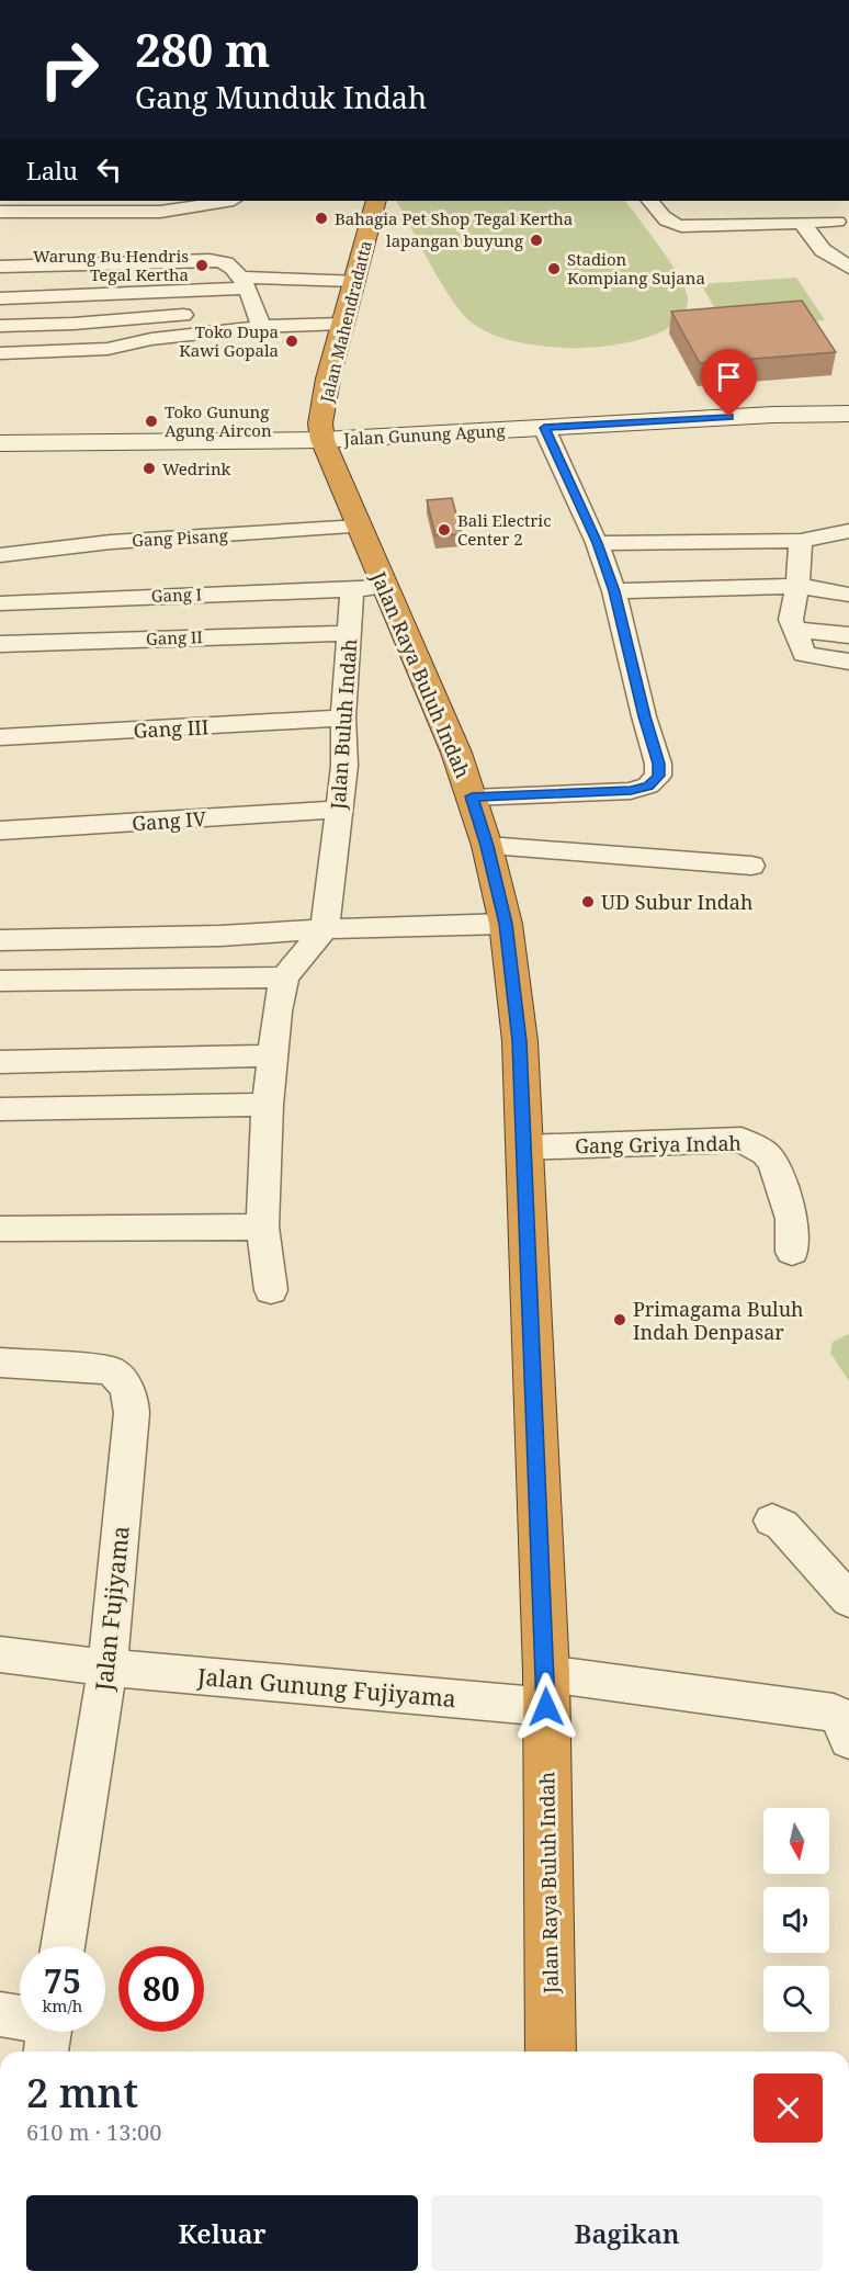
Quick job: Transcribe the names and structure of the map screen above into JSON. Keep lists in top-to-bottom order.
{
  "streets": {
    "highway": ["Jalan Mahendradatta", "Jalan Raya Buluh Indah"],
    "main road": ["Jalan Gunung Agung"],
    "street": [
      "Gang Pisang",
      "Gang I",
      "Gang II",
      "Jalan Buluh Indah",
      "Gang III",
      "Gang IV",
      "Gang Griya Indah",
      "Jalan Fujiyama",
      "Jalan Gunung Fujiyama"
    ]
  },
  "crossings": [
    ["Jalan Mahendradatta", "Jalan Gunung Agung"],
    ["Jalan Mahendradatta", "Jalan Raya Buluh Indah"],
    ["Jalan Gunung Agung", "Jalan Raya Buluh Indah"],
    ["Gang Pisang", "Jalan Raya Buluh Indah"],
    ["Gang I", "Jalan Raya Buluh Indah"],
    ["Gang I", "Jalan Buluh Indah"],
    ["Gang II", "Jalan Buluh Indah"],
    ["Jalan Raya Buluh Indah", "Jalan Buluh Indah"],
    ["Jalan Raya Buluh Indah", "Gang Griya Indah"],
    ["Jalan Raya Buluh Indah", "Jalan Gunung Fujiyama"],
    ["Jalan Buluh Indah", "Gang III"],
    ["Jalan Buluh Indah", "Gang IV"],
    ["Jalan Fujiyama", "Jalan Gunung Fujiyama"]
  ],
  "places": [
    "Bahagia Pet Shop Tegal Kertha",
    "lapangan buyung",
    "Warung Bu Hendris Tegal Kertha",
    "Stadion Kompiang Sujana",
    "Toko Dupa Kawi Gopala",
    "Toko Gunung Agung Aircon",
    "Wedrink",
    "Bali Electric Center 2",
    "UD Subur Indah",
    "Primagama Buluh Indah Denpasar"
  ],
  "north": "bottom",
  "page": {
    "turn": ["280 m", "Gang Munduk Indah"],
    "then": "Lalu",
    "speed": "75 km/h",
    "limit": "80",
    "heading": ["2 mnt", "610 m · 13:00"],
    "buttons": ["Keluar", "Bagikan"]
  }
}
